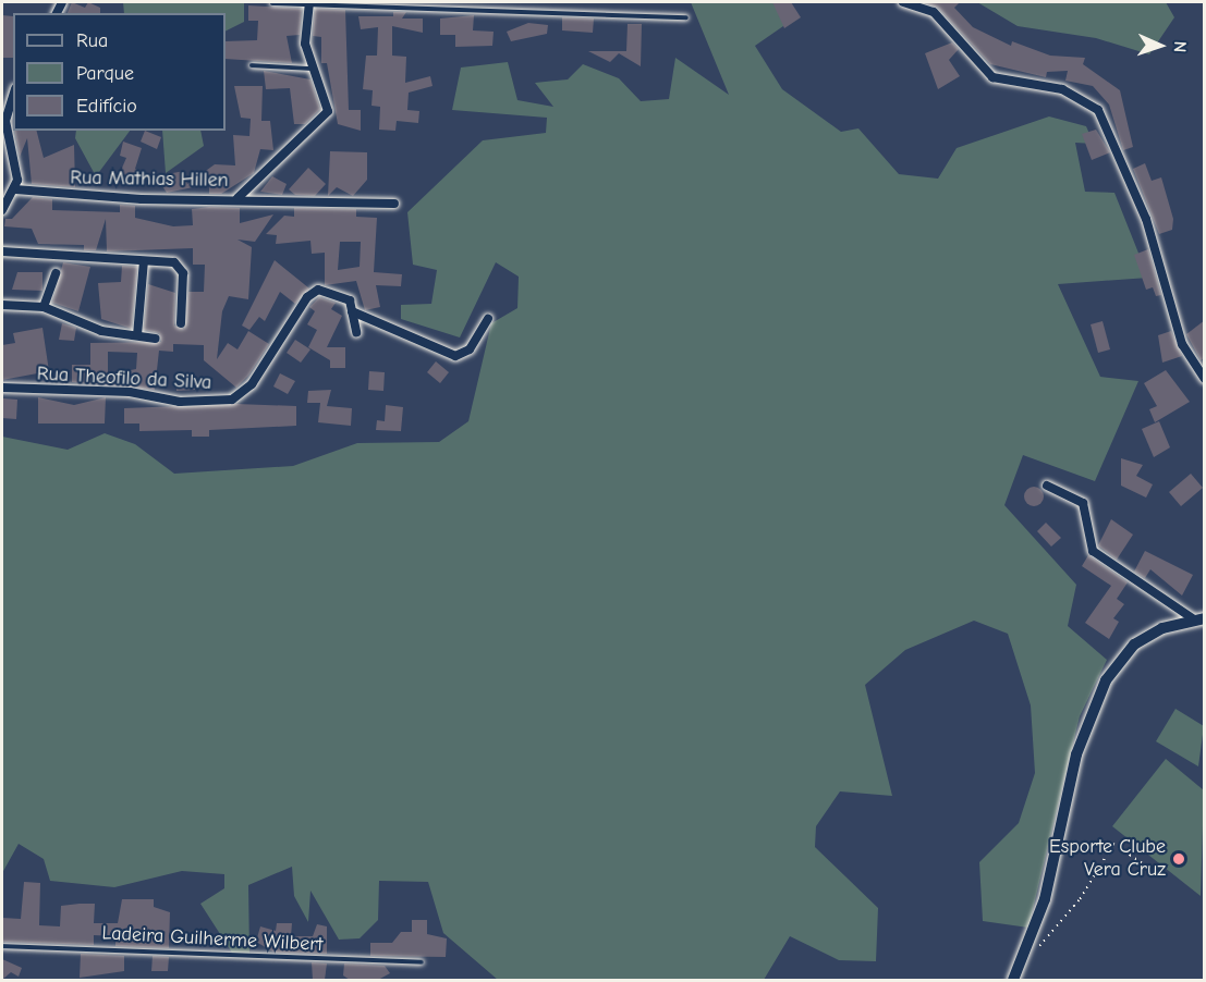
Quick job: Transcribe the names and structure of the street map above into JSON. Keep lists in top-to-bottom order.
{
  "streets": {
    "street": ["Rua Mathias Hillen", "Rua Theofilo da Silva"],
    "lane": ["Ladeira Guilherme Wilbert"]
  },
  "places": ["Esporte Clube Vera Cruz"],
  "legend": ["Rua", "Parque", "Edifício"],
  "north": "right"
}
